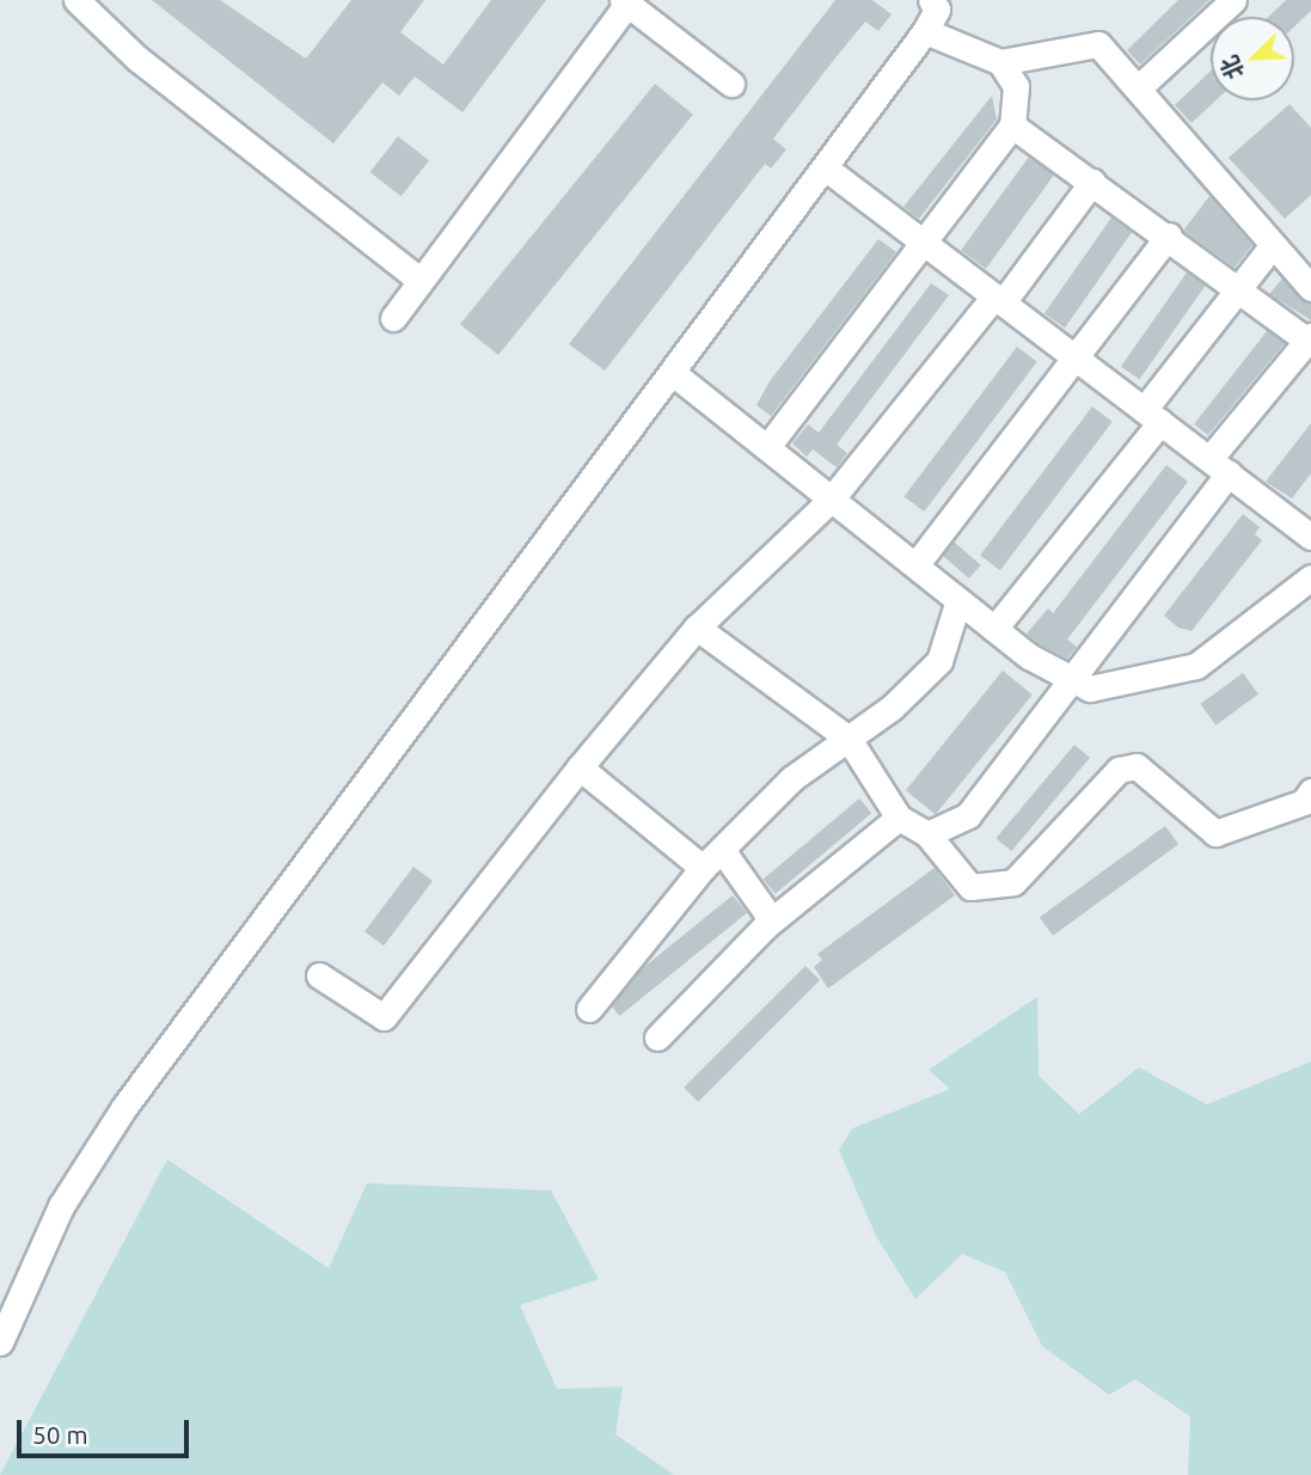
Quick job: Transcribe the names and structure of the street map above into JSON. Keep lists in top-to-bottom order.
{
  "scale_bar": "50 m",
  "north": "bottom left"
}
